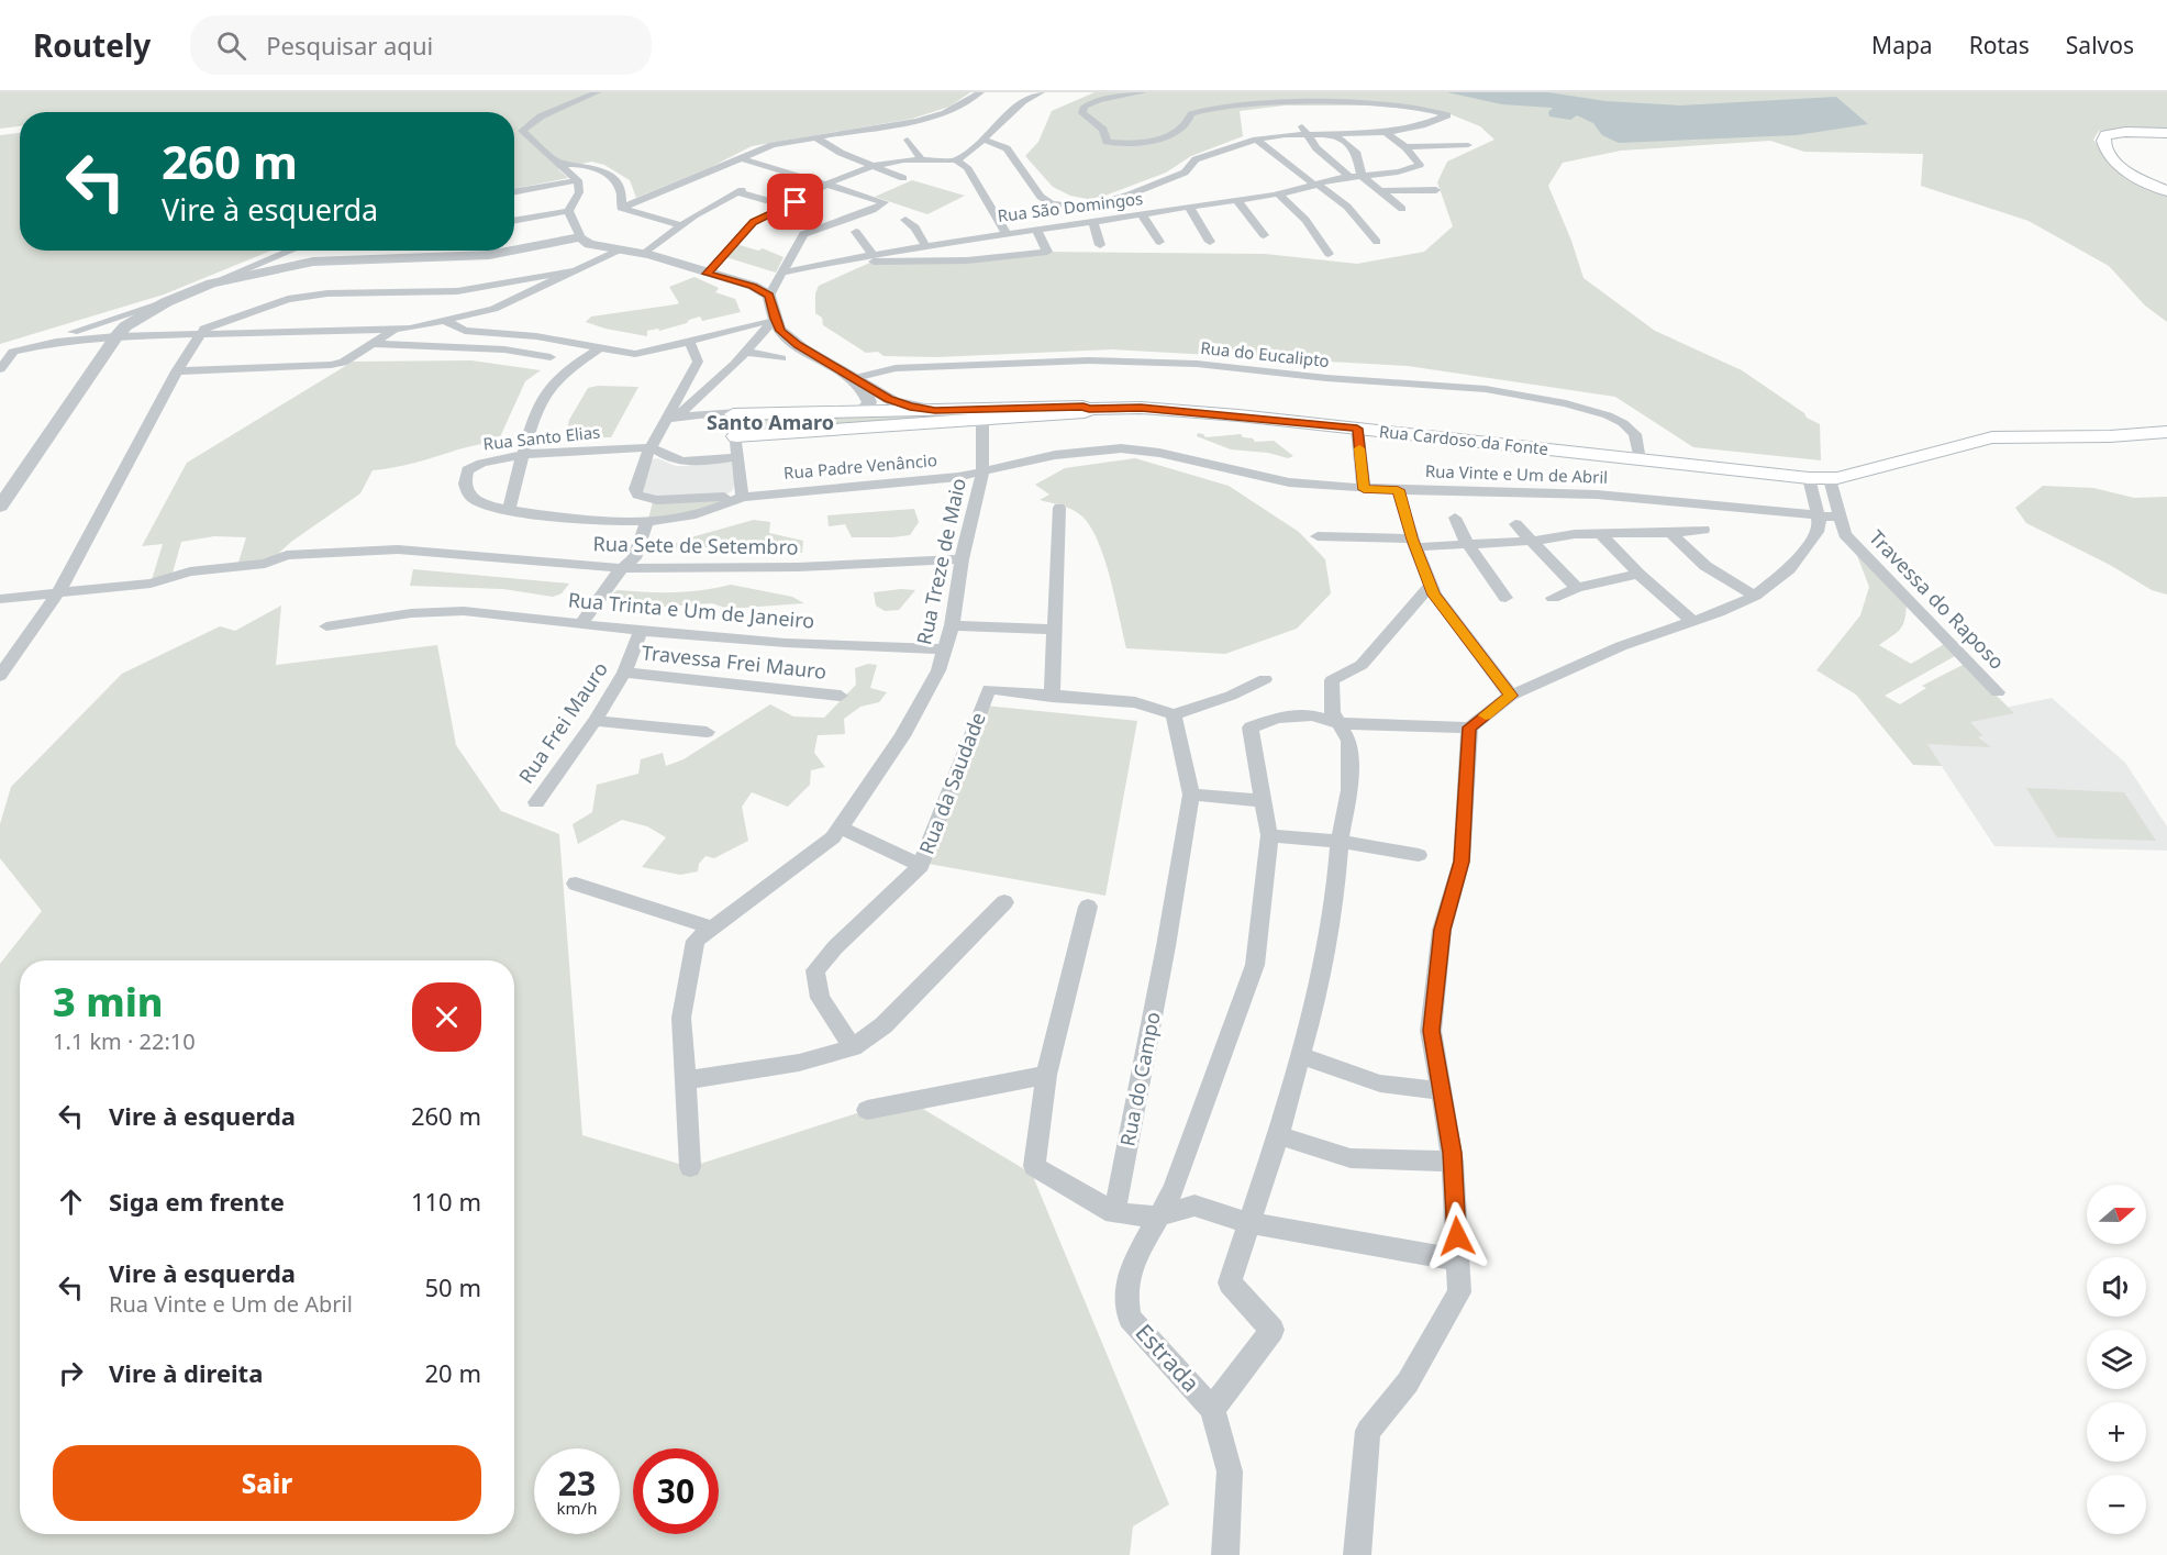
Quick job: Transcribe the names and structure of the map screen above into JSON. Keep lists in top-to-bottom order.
{
  "streets": {
    "main road": ["Rua Cardoso da Fonte"],
    "street": [
      "Rua São Domingos",
      "Rua do Eucalipto",
      "Rua Santo Elias",
      "Rua Padre Venâncio",
      "Rua Vinte e Um de Abril",
      "Rua Sete de Setembro",
      "Rua Treze de Maio",
      "Travessa do Raposo",
      "Rua Trinta e Um de Janeiro",
      "Travessa Frei Mauro",
      "Rua Frei Mauro",
      "Rua da Saudade",
      "Rua do Campo",
      "Estrada"
    ]
  },
  "crossings": [
    ["Rua do Eucalipto", "Rua Cardoso da Fonte"],
    ["Rua Santo Elias", "Rua Padre Venâncio"],
    ["Rua Cardoso da Fonte", "Rua Treze de Maio"],
    ["Rua Padre Venâncio", "Rua Vinte e Um de Abril"],
    ["Rua Padre Venâncio", "Rua Treze de Maio"],
    ["Rua Vinte e Um de Abril", "Rua Treze de Maio"],
    ["Rua Vinte e Um de Abril", "Travessa do Raposo"],
    ["Rua Sete de Setembro", "Rua Treze de Maio"],
    ["Rua Treze de Maio", "Rua Trinta e Um de Janeiro"],
    ["Rua Trinta e Um de Janeiro", "Rua Frei Mauro"],
    ["Travessa Frei Mauro", "Rua Frei Mauro"]
  ],
  "districts": ["Santo Amaro"],
  "north": "right",
  "page": {
    "header": "Routely",
    "search": "Pesquisar aqui",
    "nav": ["Mapa", "Rotas", "Salvos"],
    "turn": ["260 m", "Vire à esquerda"],
    "heading": ["3 min", "1.1 km · 22:10"],
    "list": [
      {
        "name": "Vire à esquerda",
        "value": "260 m"
      },
      {
        "name": "Siga em frente",
        "value": "110 m"
      },
      {
        "name": "Vire à esquerda",
        "note": "Rua Vinte e Um de Abril",
        "value": "50 m"
      },
      {
        "name": "Vire à direita",
        "value": "20 m"
      }
    ],
    "map_buttons": ["+", "−"],
    "buttons": "Sair",
    "speed": "23 km/h",
    "limit": "30"
  }
}
